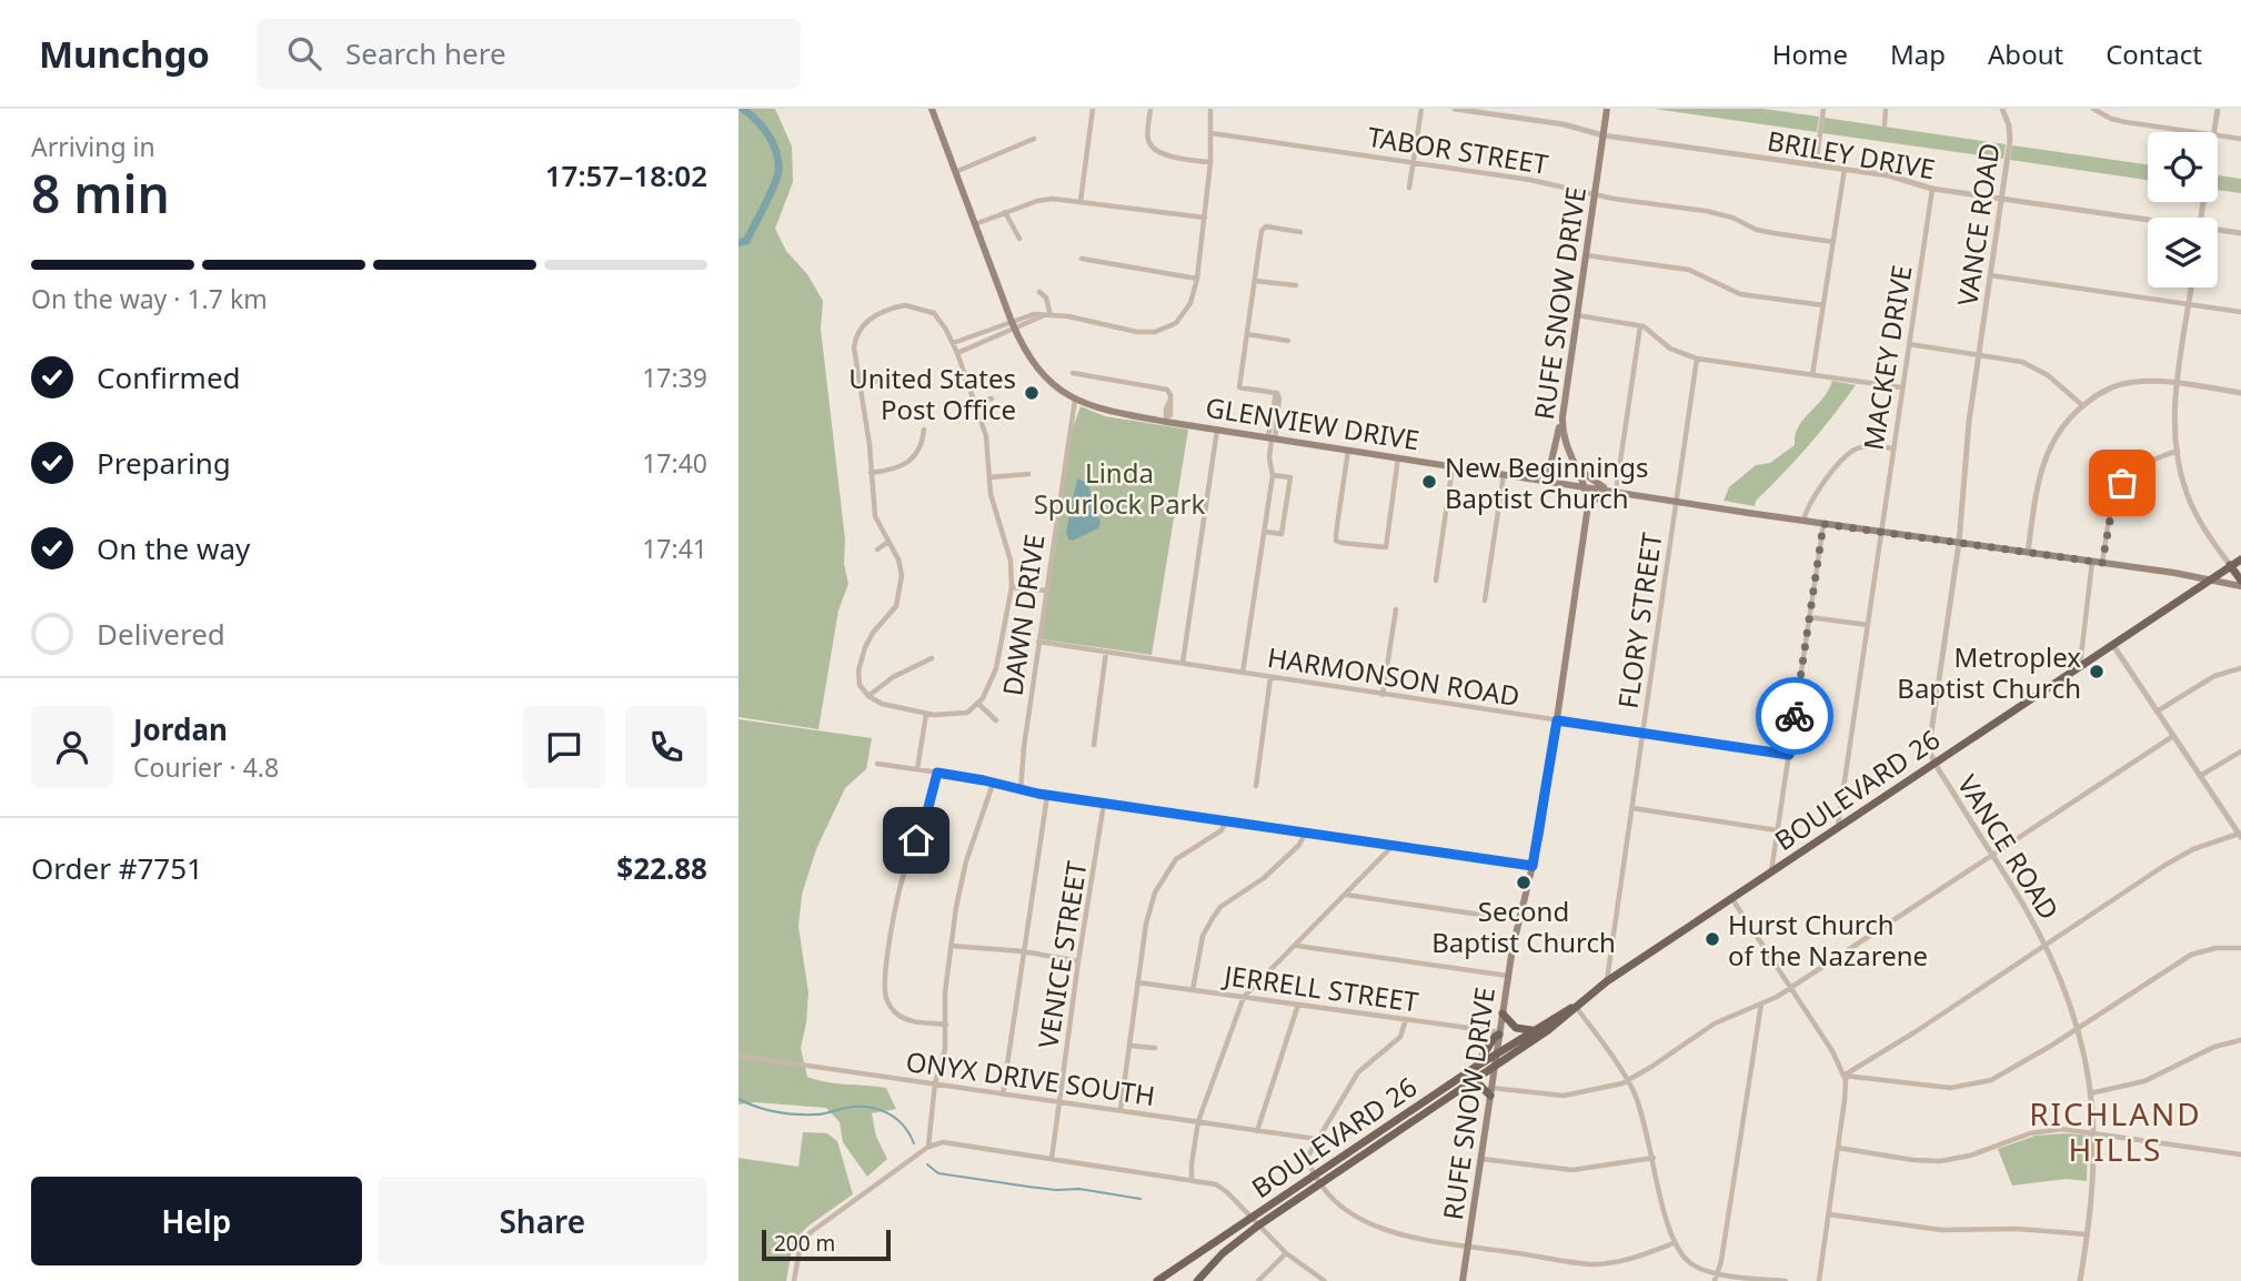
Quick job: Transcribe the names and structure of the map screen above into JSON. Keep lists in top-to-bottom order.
{
  "streets": {
    "main road": ["RUFE SNOW DRIVE", "GLENVIEW DRIVE", "BOULEVARD 26"],
    "street": [
      "TABOR STREET",
      "BRILEY DRIVE",
      "VANCE ROAD",
      "MACKEY DRIVE",
      "DAWN DRIVE",
      "FLORY STREET",
      "HARMONSON ROAD",
      "VENICE STREET",
      "JERRELL STREET",
      "ONYX DRIVE SOUTH"
    ]
  },
  "crossings": [
    ["TABOR STREET", "RUFE SNOW DRIVE"],
    ["BRILEY DRIVE", "VANCE ROAD"],
    ["BRILEY DRIVE", "RUFE SNOW DRIVE"],
    ["BRILEY DRIVE", "MACKEY DRIVE"],
    ["VANCE ROAD", "GLENVIEW DRIVE"],
    ["VANCE ROAD", "BOULEVARD 26"],
    ["RUFE SNOW DRIVE", "GLENVIEW DRIVE"],
    ["RUFE SNOW DRIVE", "HARMONSON ROAD"],
    ["RUFE SNOW DRIVE", "BOULEVARD 26"],
    ["RUFE SNOW DRIVE", "JERRELL STREET"],
    ["MACKEY DRIVE", "GLENVIEW DRIVE"],
    ["MACKEY DRIVE", "BOULEVARD 26"],
    ["GLENVIEW DRIVE", "DAWN DRIVE"],
    ["GLENVIEW DRIVE", "FLORY STREET"],
    ["GLENVIEW DRIVE", "BOULEVARD 26"],
    ["DAWN DRIVE", "HARMONSON ROAD"],
    ["FLORY STREET", "HARMONSON ROAD"],
    ["FLORY STREET", "BOULEVARD 26"],
    ["VENICE STREET", "ONYX DRIVE SOUTH"]
  ],
  "districts": ["RICHLAND HILLS"],
  "parks": ["Linda Spurlock Park"],
  "places": [
    "United States Post Office",
    "New Beginnings Baptist Church",
    "Metroplex Baptist Church",
    "Second Baptist Church",
    "Hurst Church of the Nazarene"
  ],
  "scale_bar": "200 m",
  "page": {
    "header": "Munchgo",
    "search": "Search here",
    "nav": [
      "Home",
      "Map",
      "About",
      "Contact"
    ],
    "heading": ["8 min", "Arriving in", "17:57–18:02"],
    "panel": [
      "Jordan",
      "Courier · 4.8",
      "Order #7751",
      "$22.88"
    ],
    "bar": "On the way · 1.7 km",
    "list": [
      ["Confirmed", "17:39"],
      ["Preparing", "17:40"],
      ["On the way", "17:41"],
      "Delivered"
    ],
    "buttons": ["Help", "Share"],
    "scale": "200 m"
  }
}
